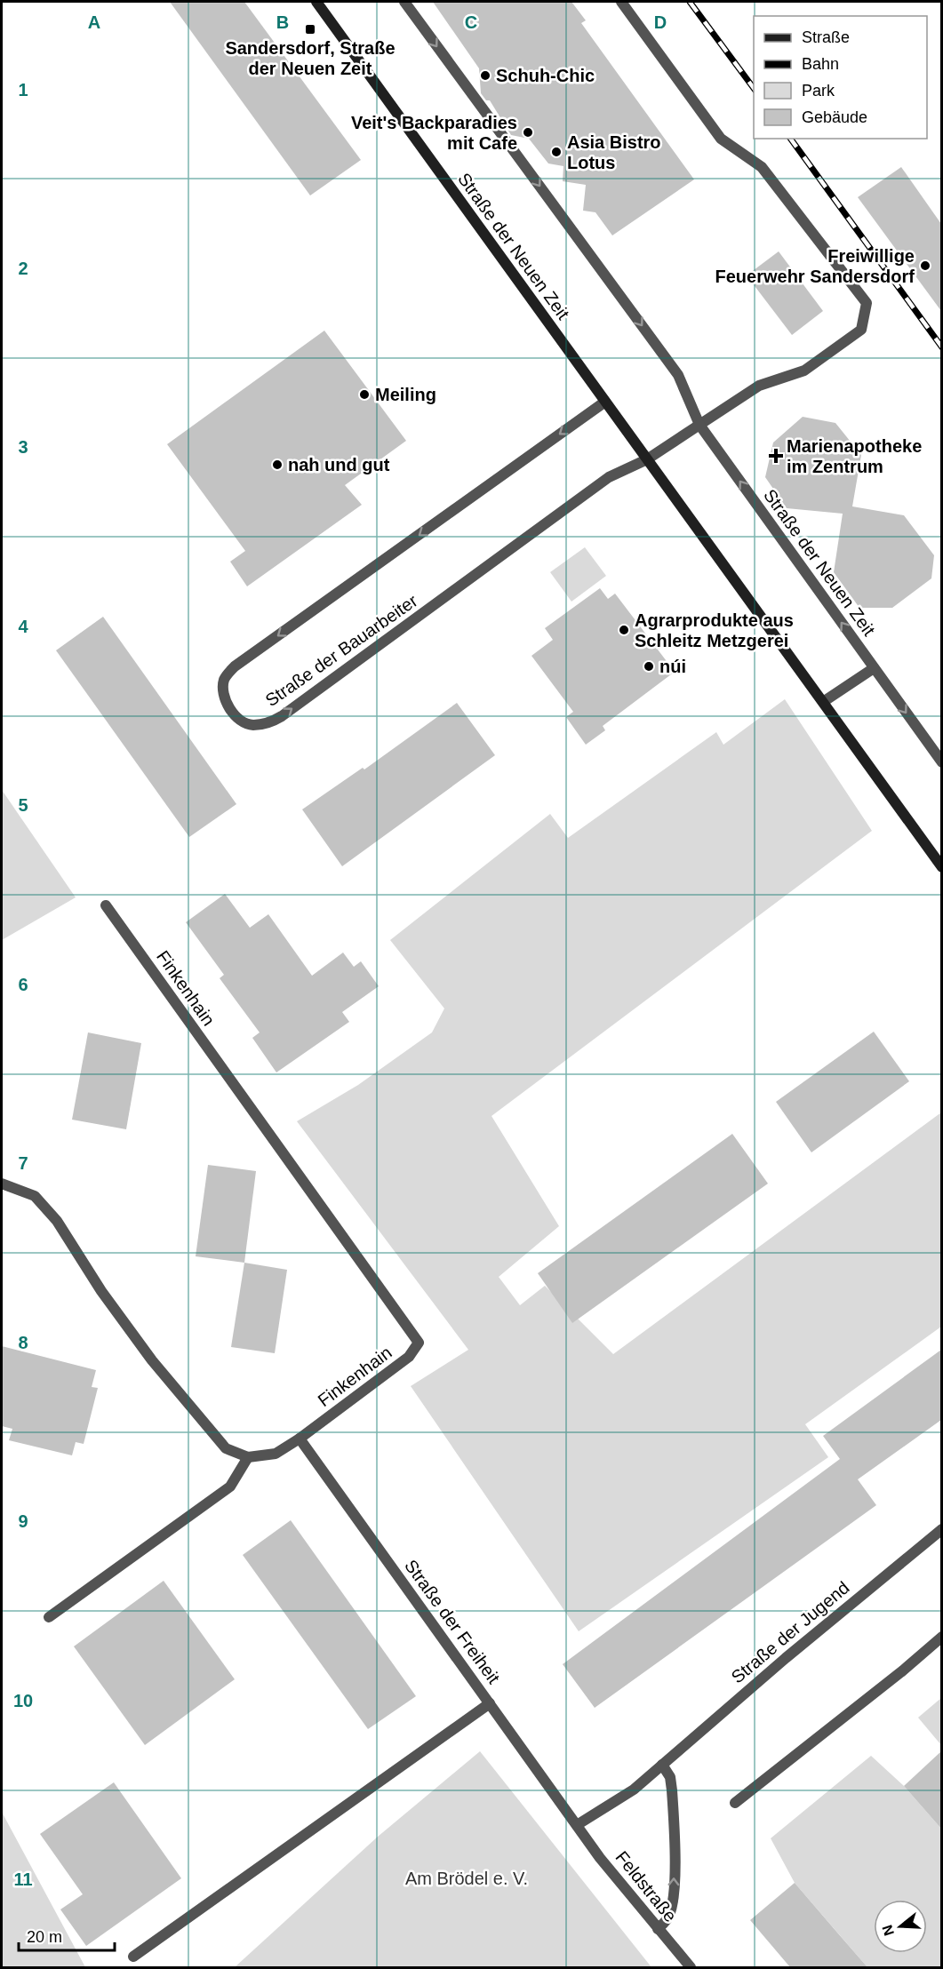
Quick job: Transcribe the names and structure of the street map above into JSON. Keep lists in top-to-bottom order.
{
  "streets": {
    "street": [
      "Straße der Neuen Zeit",
      "Straße der Bauarbeiter",
      "Finkenhain",
      "Straße der Freiheit",
      "Straße der Jugend",
      "Feldstraße"
    ]
  },
  "crossings": [
    ["Straße der Neuen Zeit", "Straße der Bauarbeiter"],
    ["Finkenhain", "Straße der Freiheit"],
    ["Straße der Freiheit", "Straße der Jugend"],
    ["Straße der Freiheit", "Feldstraße"],
    ["Straße der Jugend", "Feldstraße"]
  ],
  "parks": ["Am Brödel e. V."],
  "places": {
    "transit": ["Sandersdorf, Straße der Neuen Zeit"],
    "other": [
      "Schuh-Chic",
      "Veit's Backparadies mit Cafe",
      "Asia Bistro Lotus",
      "Freiwillige Feuerwehr Sandersdorf",
      "Meiling",
      "nah und gut",
      "Agrarprodukte aus Schleitz Metzgerei",
      "núi"
    ],
    "health": ["Marienapotheke im Zentrum"]
  },
  "legend": [
    "Straße",
    "Bahn",
    "Park",
    "Gebäude"
  ],
  "scale_bar": "20 m",
  "north": "left",
  "grid": {
    "columns": [
      "A",
      "B",
      "C",
      "D"
    ],
    "rows": [
      "1",
      "2",
      "3",
      "4",
      "5",
      "6",
      "7",
      "8",
      "9",
      "10",
      "11"
    ]
  }
}
